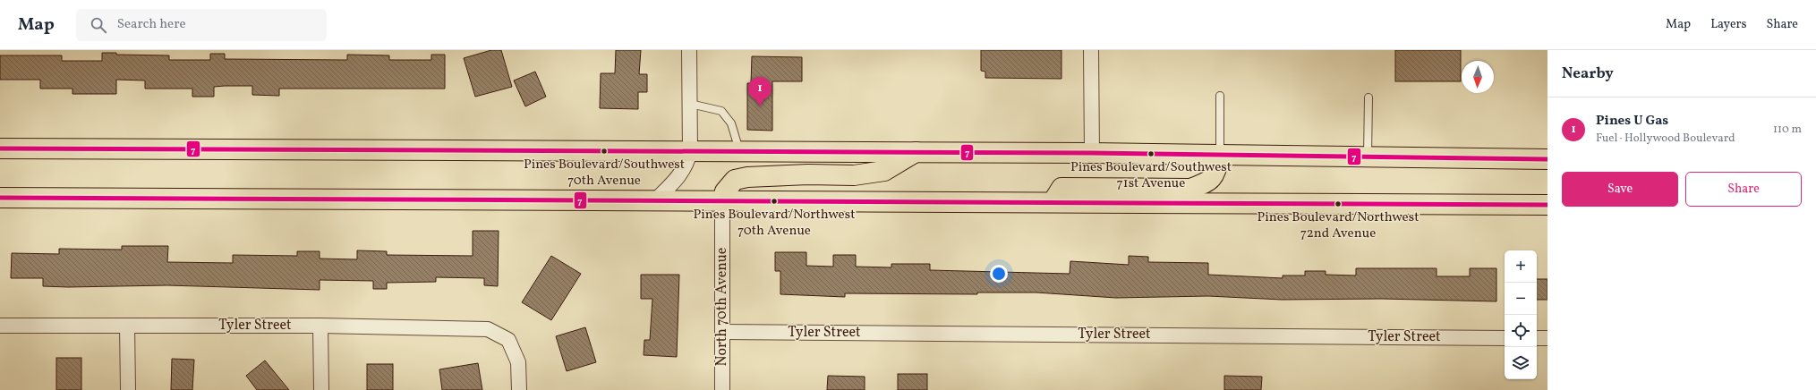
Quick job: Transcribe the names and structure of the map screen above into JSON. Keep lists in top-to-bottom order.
{
  "streets": {
    "street": ["North 70th Avenue", "Tyler Street"]
  },
  "crossings": [
    ["North 70th Avenue", "Tyler Street"]
  ],
  "places": [
    "Pines Boulevard/Southwest 70th Avenue",
    "Pines Boulevard/Southwest 71st Avenue",
    "Pines Boulevard/Northwest 70th Avenue",
    "Pines Boulevard/Northwest 72nd Avenue"
  ],
  "lines": ["transit line 7"],
  "north": "bottom",
  "page": {
    "header": "Map",
    "search": "Search here",
    "nav": ["Map", "Layers", "Share"],
    "heading": "Nearby",
    "pins": "1",
    "list": [
      {
        "mark": "1",
        "name": "Pines U Gas",
        "note": "Fuel · Hollywood Boulevard",
        "value": "110 m"
      }
    ],
    "buttons": ["Save", "Share"],
    "map_buttons": ["+", "−"]
  }
}
